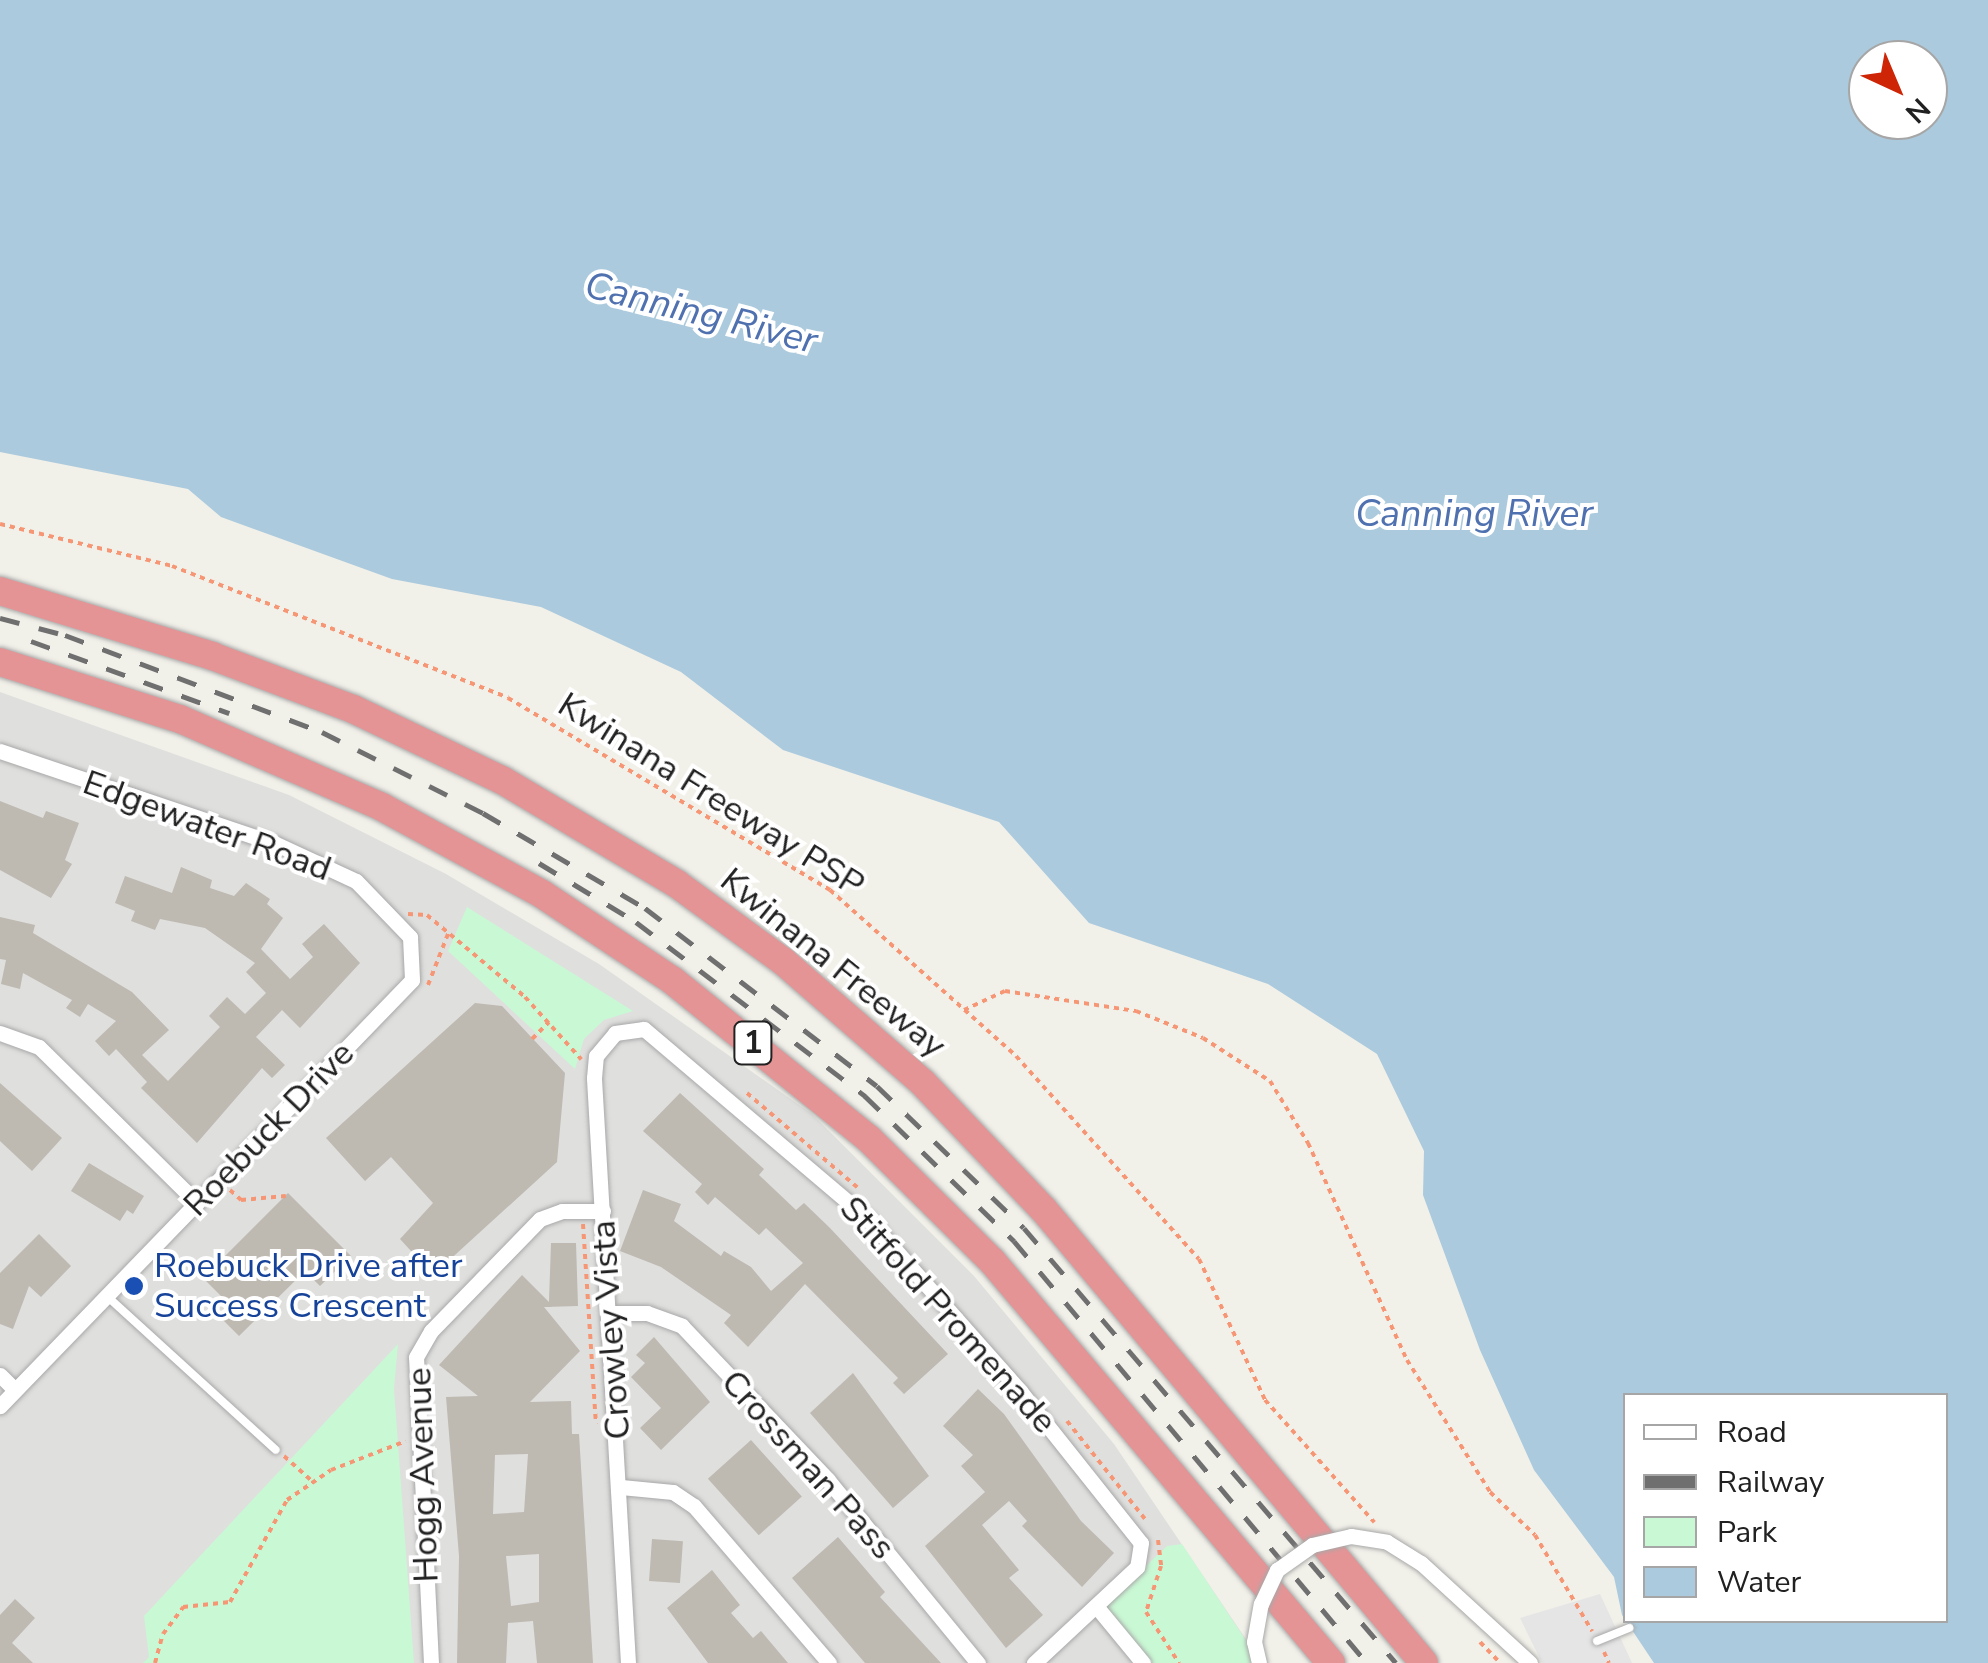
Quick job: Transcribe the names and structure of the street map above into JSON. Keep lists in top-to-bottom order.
{
  "streets": {
    "highway": ["Kwinana Freeway", "1"],
    "street": [
      "Edgewater Road",
      "Roebuck Drive",
      "Stitfold Promenade",
      "Crowley Vista",
      "Crossman Pass",
      "Hogg Avenue"
    ],
    "path": ["Kwinana Freeway PSP"]
  },
  "crossings": [
    ["Edgewater Road", "Roebuck Drive"],
    ["Stitfold Promenade", "Crowley Vista"],
    ["Crowley Vista", "Crossman Pass"],
    ["Crowley Vista", "Hogg Avenue"]
  ],
  "water": ["Canning River"],
  "places": ["Roebuck Drive after Success Crescent"],
  "legend": [
    "Road",
    "Railway",
    "Park",
    "Water"
  ],
  "north": "bottom right"
}
